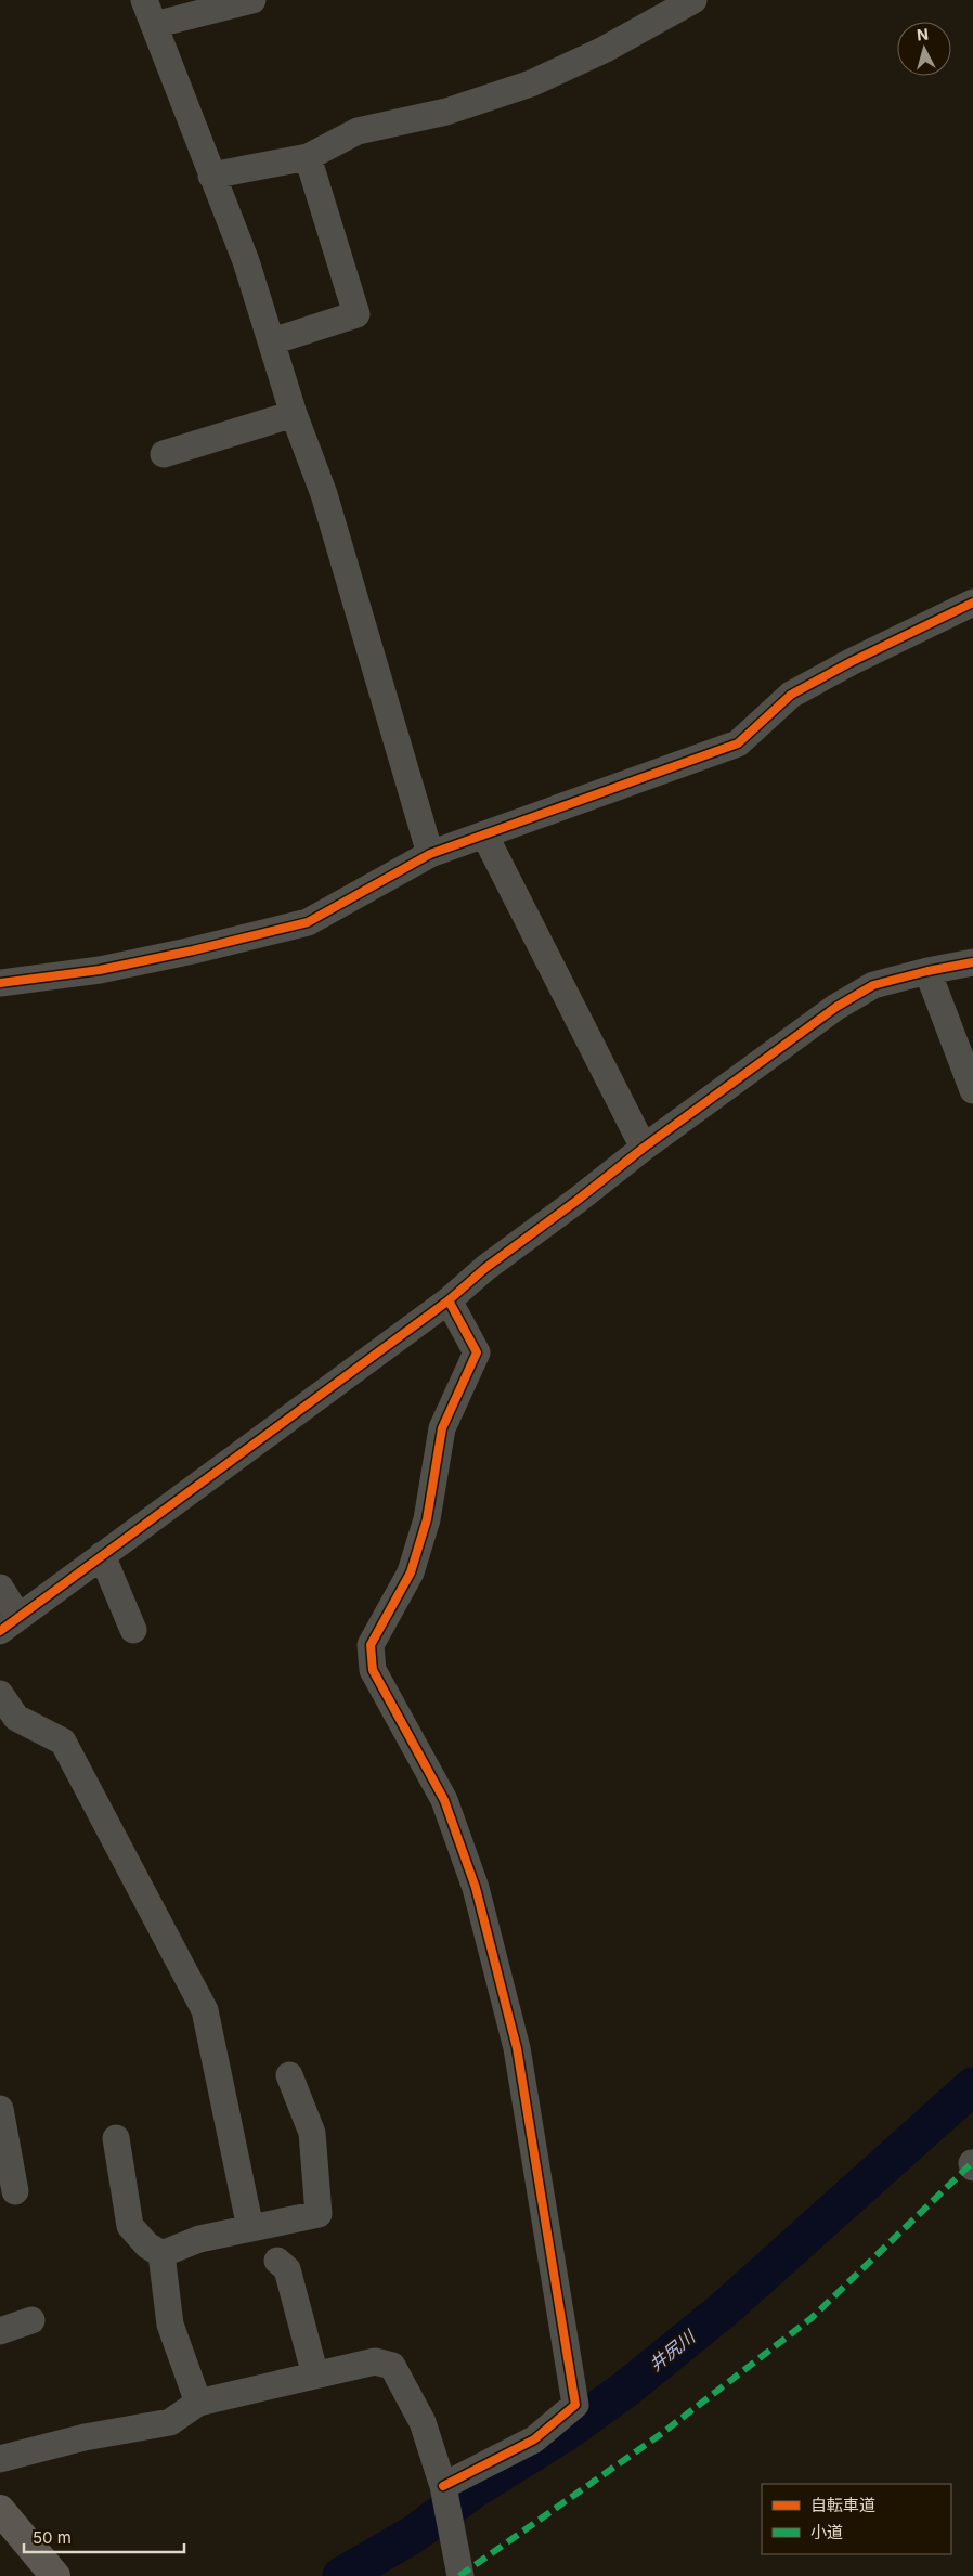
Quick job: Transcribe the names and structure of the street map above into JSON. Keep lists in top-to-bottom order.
{
  "water": ["井尻川"],
  "legend": ["自転車道", "小道"],
  "scale_bar": "50 m",
  "north": "top"
}
